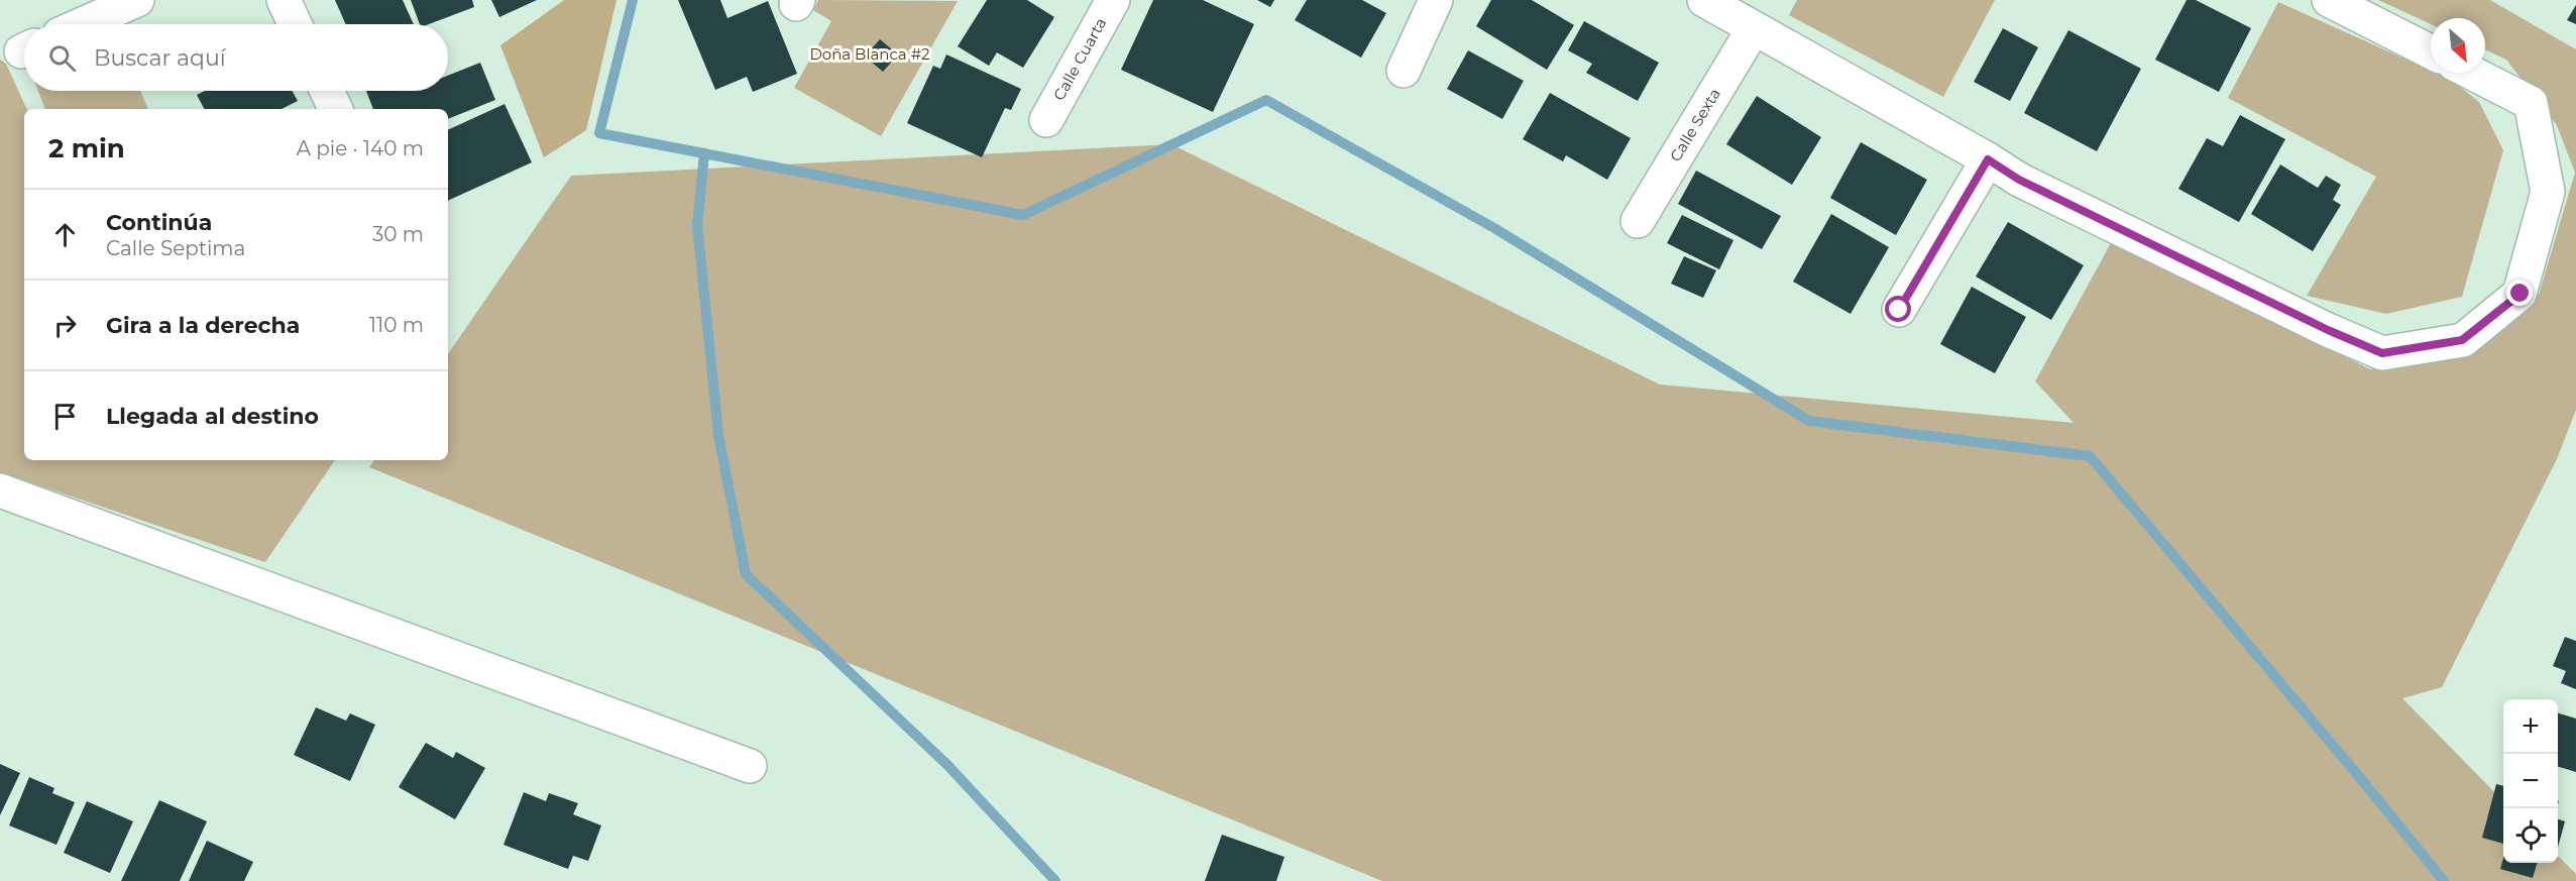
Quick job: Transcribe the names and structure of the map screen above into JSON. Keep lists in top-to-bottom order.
{
  "streets": {
    "street": ["Calle Cuarta", "Calle Sexta"]
  },
  "parks": ["Doña Blanca #2"],
  "north": "bottom right",
  "page": {
    "search": "Buscar aquí",
    "heading": ["2 min", "A pie · 140 m"],
    "list": [
      ["Continúa", "Calle Septima", "30 m"],
      ["Gira a la derecha", "110 m"],
      "Llegada al destino"
    ],
    "map_buttons": ["+", "−"]
  }
}
